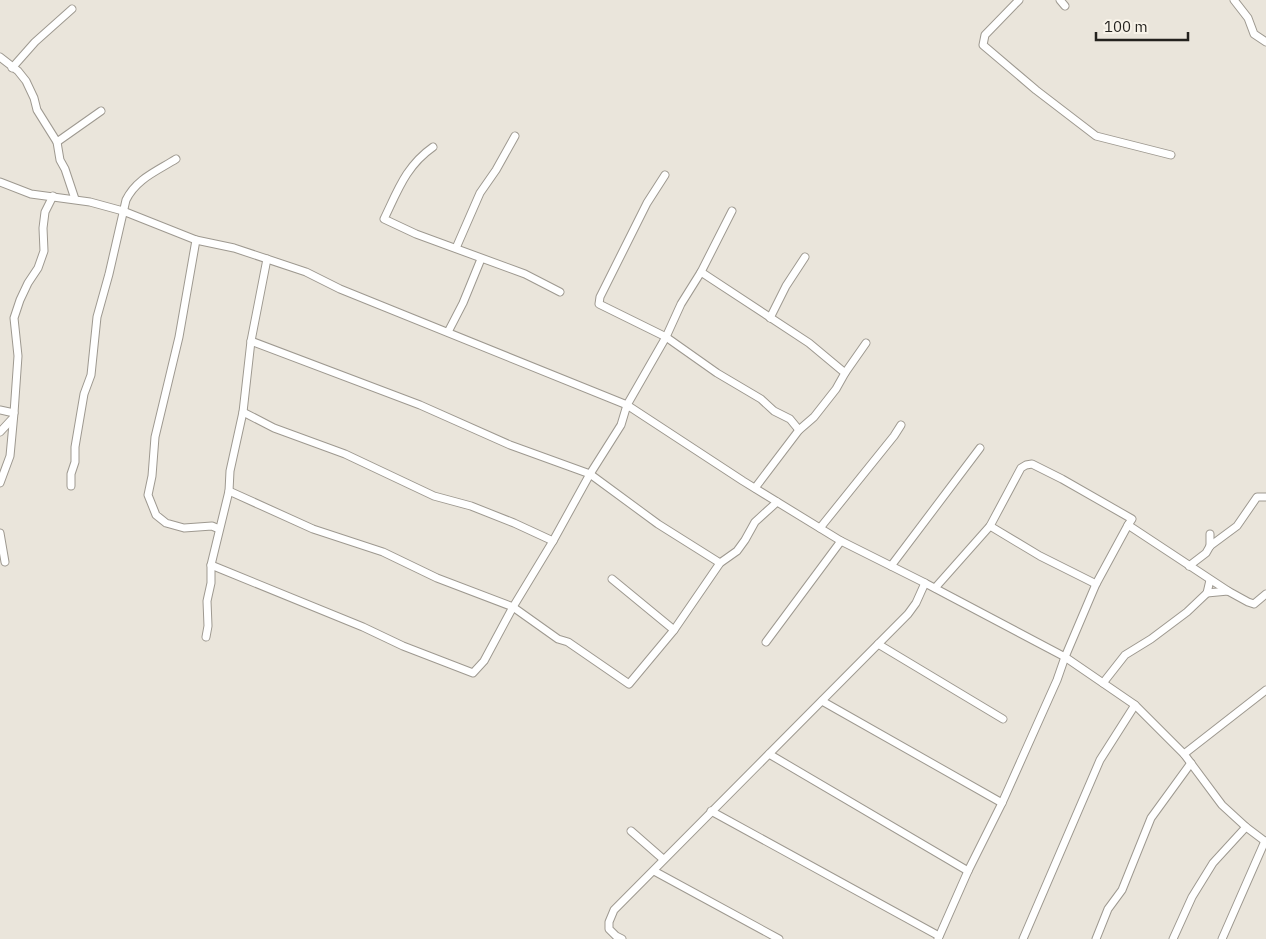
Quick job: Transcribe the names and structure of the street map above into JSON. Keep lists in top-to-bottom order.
{
  "scale_bar": "100 m"
}
